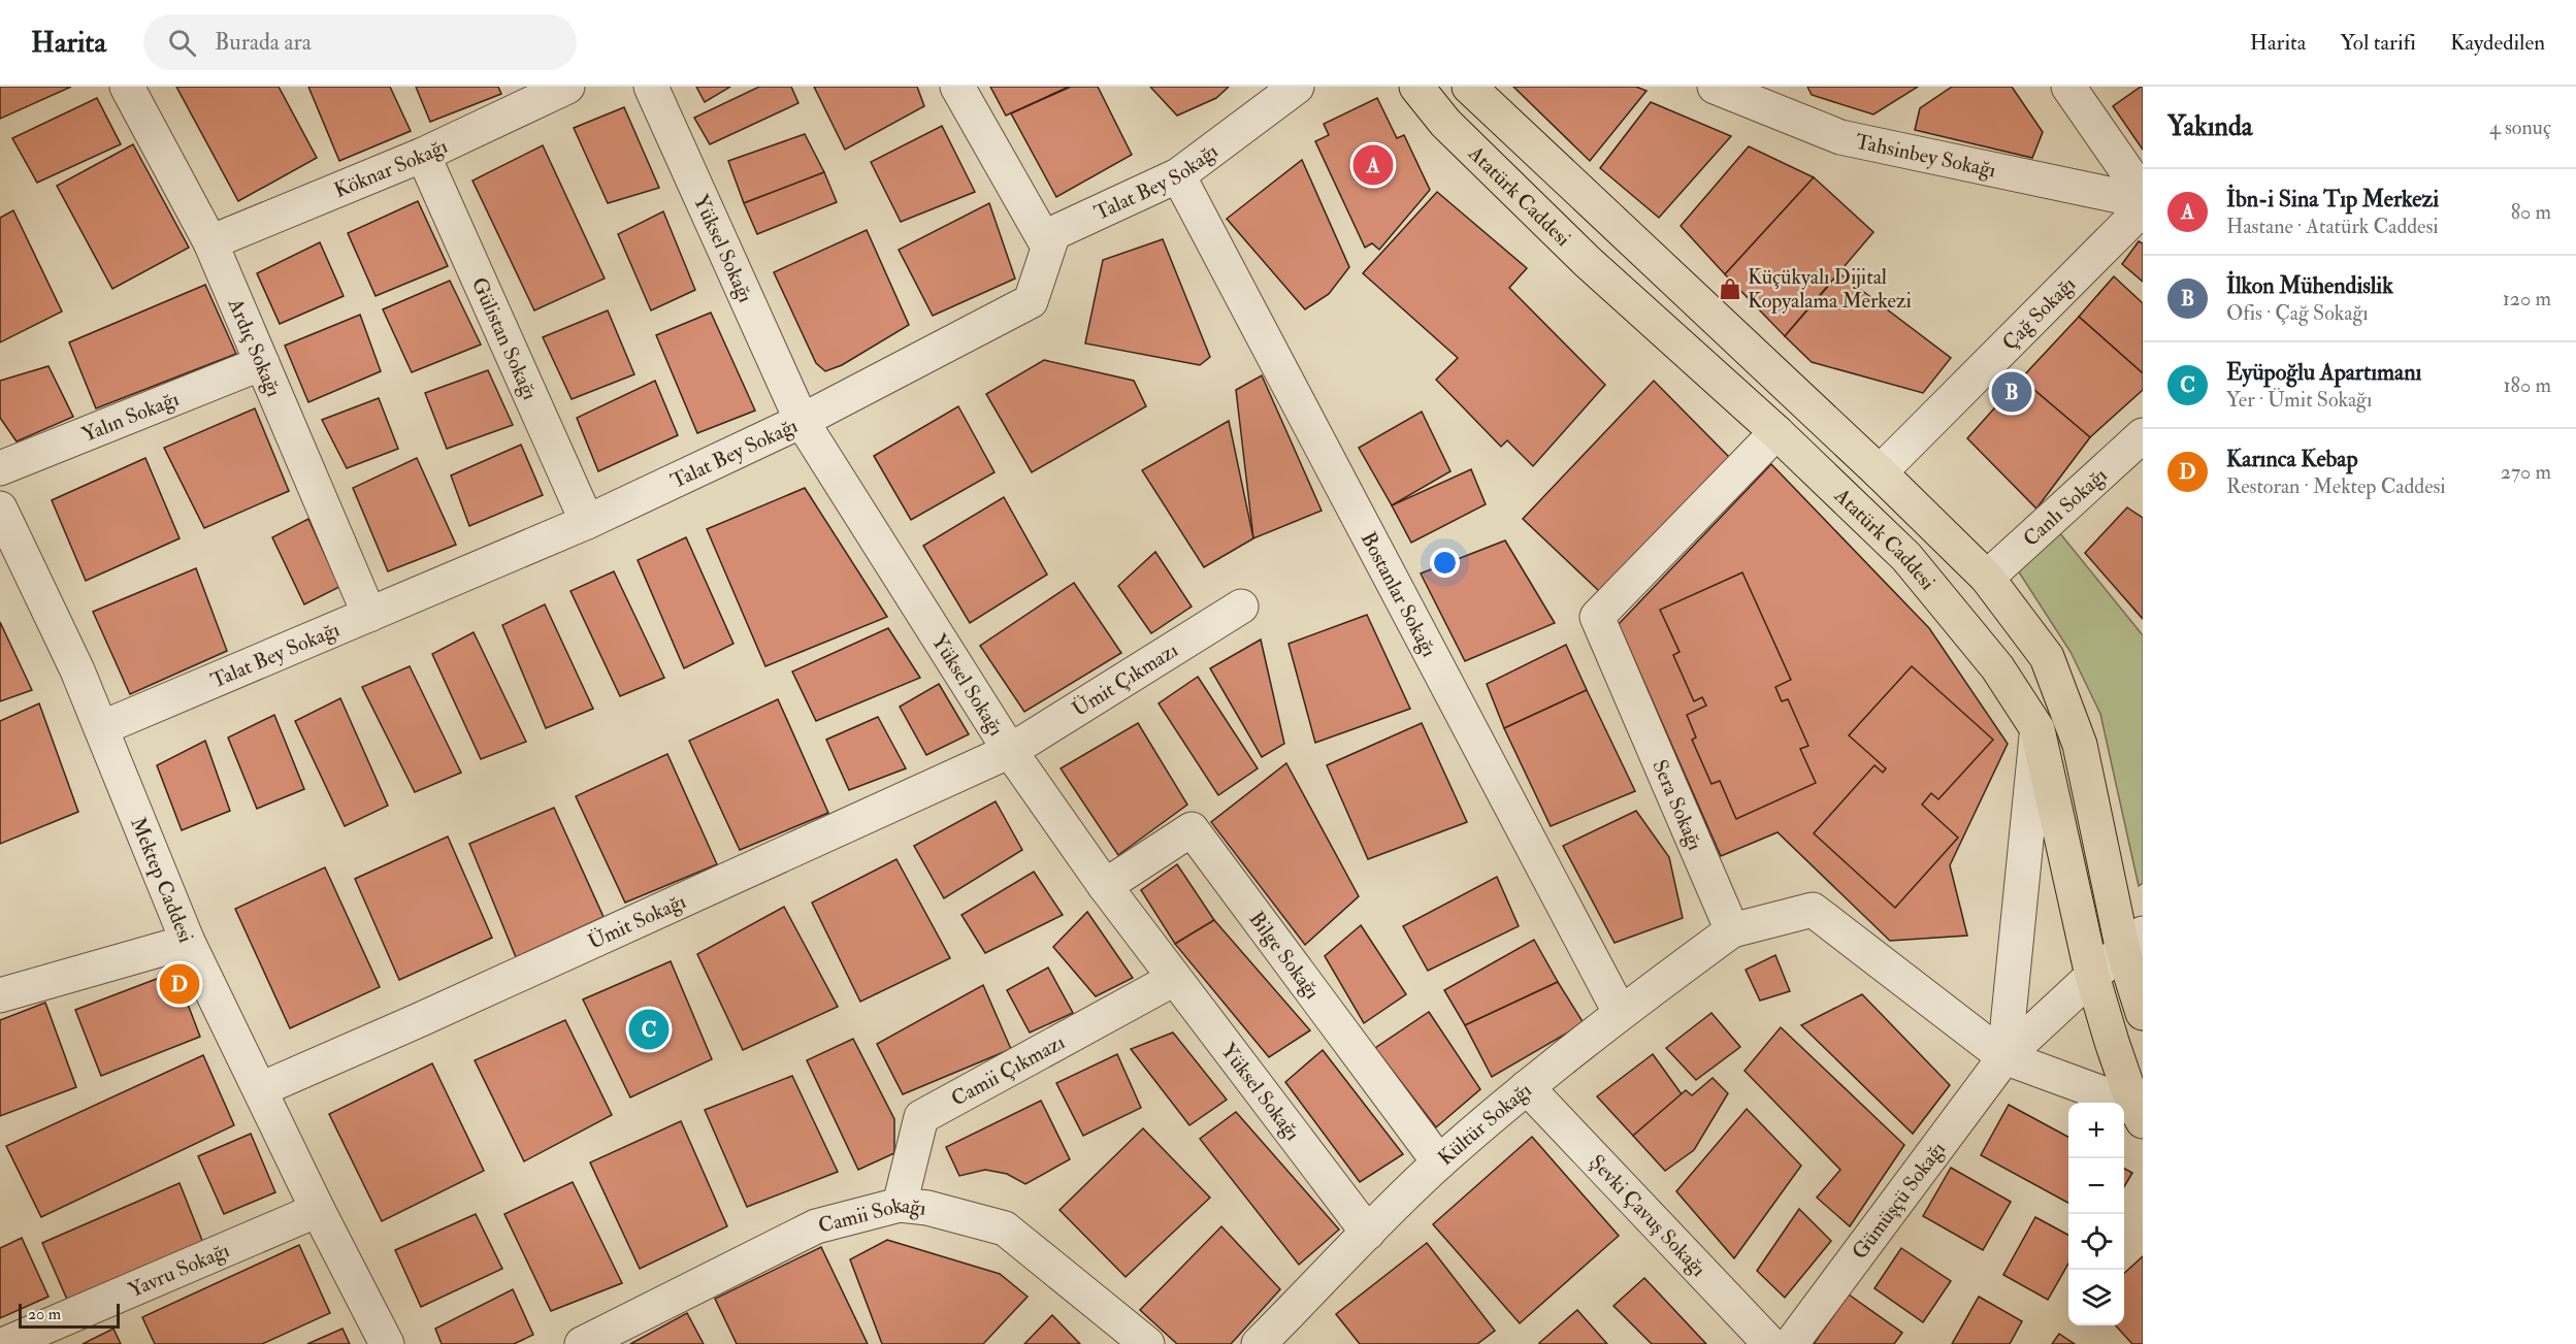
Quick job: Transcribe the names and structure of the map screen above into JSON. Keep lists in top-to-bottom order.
{
  "streets": {
    "main road": ["Atatürk Caddesi"],
    "street": [
      "Tahsinbey Sokağı",
      "Köknar Sokağı",
      "Talat Bey Sokağı",
      "Yüksel Sokağı",
      "Çağ Sokağı",
      "Gülistan Sokağı",
      "Ardıç Sokağı",
      "Yalın Sokağı",
      "Canlı Sokağı",
      "Bostanlar Sokağı",
      "Ümit Çıkmazı",
      "Sera Sokağı",
      "Mektep Caddesi",
      "Ümit Sokağı",
      "Bilge Sokağı",
      "Camii Çıkmazı",
      "Kültür Sokağı",
      "Gümüşçü Sokağı",
      "Şevki Çavuş Sokağı",
      "Camii Sokağı",
      "Yavru Sokağı"
    ]
  },
  "crossings": [
    ["Köknar Sokağı", "Gülistan Sokağı"],
    ["Köknar Sokağı", "Ardıç Sokağı"],
    ["Talat Bey Sokağı", "Yüksel Sokağı"],
    ["Talat Bey Sokağı", "Gülistan Sokağı"],
    ["Talat Bey Sokağı", "Ardıç Sokağı"],
    ["Talat Bey Sokağı", "Bostanlar Sokağı"],
    ["Talat Bey Sokağı", "Mektep Caddesi"],
    ["Atatürk Caddesi", "Çağ Sokağı"],
    ["Atatürk Caddesi", "Canlı Sokağı"],
    ["Atatürk Caddesi", "Sera Sokağı"],
    ["Atatürk Caddesi", "Gümüşçü Sokağı"],
    ["Yüksel Sokağı", "Ümit Çıkmazı"],
    ["Yüksel Sokağı", "Ümit Sokağı"],
    ["Yüksel Sokağı", "Bilge Sokağı"],
    ["Yüksel Sokağı", "Camii Çıkmazı"],
    ["Yüksel Sokağı", "Kültür Sokağı"],
    ["Ardıç Sokağı", "Yalın Sokağı"],
    ["Bostanlar Sokağı", "Kültür Sokağı"],
    ["Ümit Çıkmazı", "Ümit Sokağı"],
    ["Sera Sokağı", "Kültür Sokağı"],
    ["Mektep Caddesi", "Ümit Sokağı"],
    ["Mektep Caddesi", "Yavru Sokağı"],
    ["Bilge Sokağı", "Kültür Sokağı"],
    ["Camii Çıkmazı", "Camii Sokağı"],
    ["Kültür Sokağı", "Şevki Çavuş Sokağı"]
  ],
  "places": {
    "shop": ["Küçükyalı Dijital Kopyalama Merkezi"]
  },
  "scale_bar": "20 m",
  "page": {
    "header": "Harita",
    "search": "Burada ara",
    "nav": ["Harita", "Yol tarifi", "Kaydedilen"],
    "heading": ["Yakında", "4 sonuç"],
    "pins": [
      "A",
      "B",
      "D",
      "C"
    ],
    "list": [
      {
        "mark": "A",
        "name": "İbn-i Sina Tıp Merkezi",
        "note": "Hastane · Atatürk Caddesi",
        "value": "80 m"
      },
      {
        "mark": "B",
        "name": "İlkon Mühendislik",
        "note": "Ofis · Çağ Sokağı",
        "value": "120 m"
      },
      {
        "mark": "C",
        "name": "Eyüpoğlu Apartımanı",
        "note": "Yer · Ümit Sokağı",
        "value": "180 m"
      },
      {
        "mark": "D",
        "name": "Karınca Kebap",
        "note": "Restoran · Mektep Caddesi",
        "value": "270 m"
      }
    ],
    "map_buttons": ["+", "−"],
    "scale": "20 m"
  }
}
